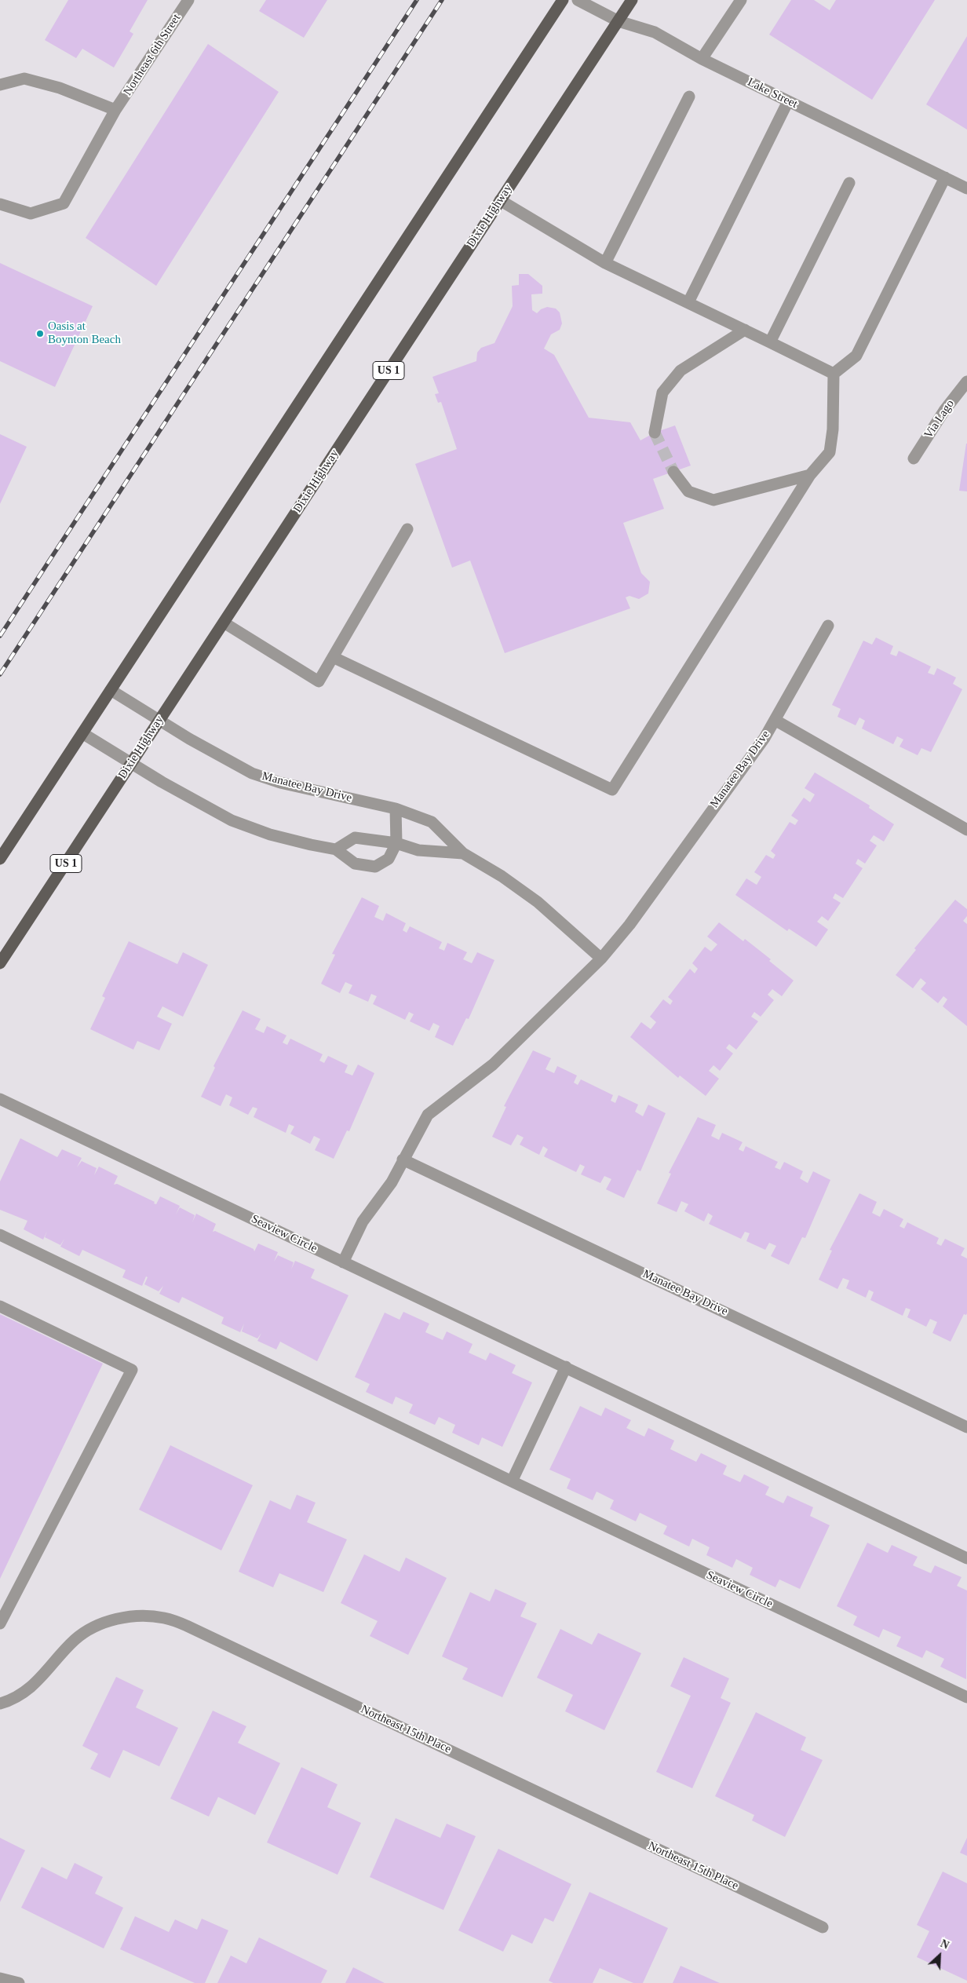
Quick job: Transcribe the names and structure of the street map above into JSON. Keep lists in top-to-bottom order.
{
  "streets": {
    "main road": ["Dixie Highway", "US 1"],
    "street": [
      "Northeast 6th Street",
      "Lake Street",
      "Via Lago",
      "Manatee Bay Drive",
      "Seaview Circle",
      "Northeast 15th Place"
    ]
  },
  "crossings": [
    ["Lake Street", "Dixie Highway"],
    ["Dixie Highway", "Manatee Bay Drive"],
    ["Manatee Bay Drive", "Seaview Circle"]
  ],
  "places": ["Oasis at Boynton Beach"],
  "north": "top right"
}
